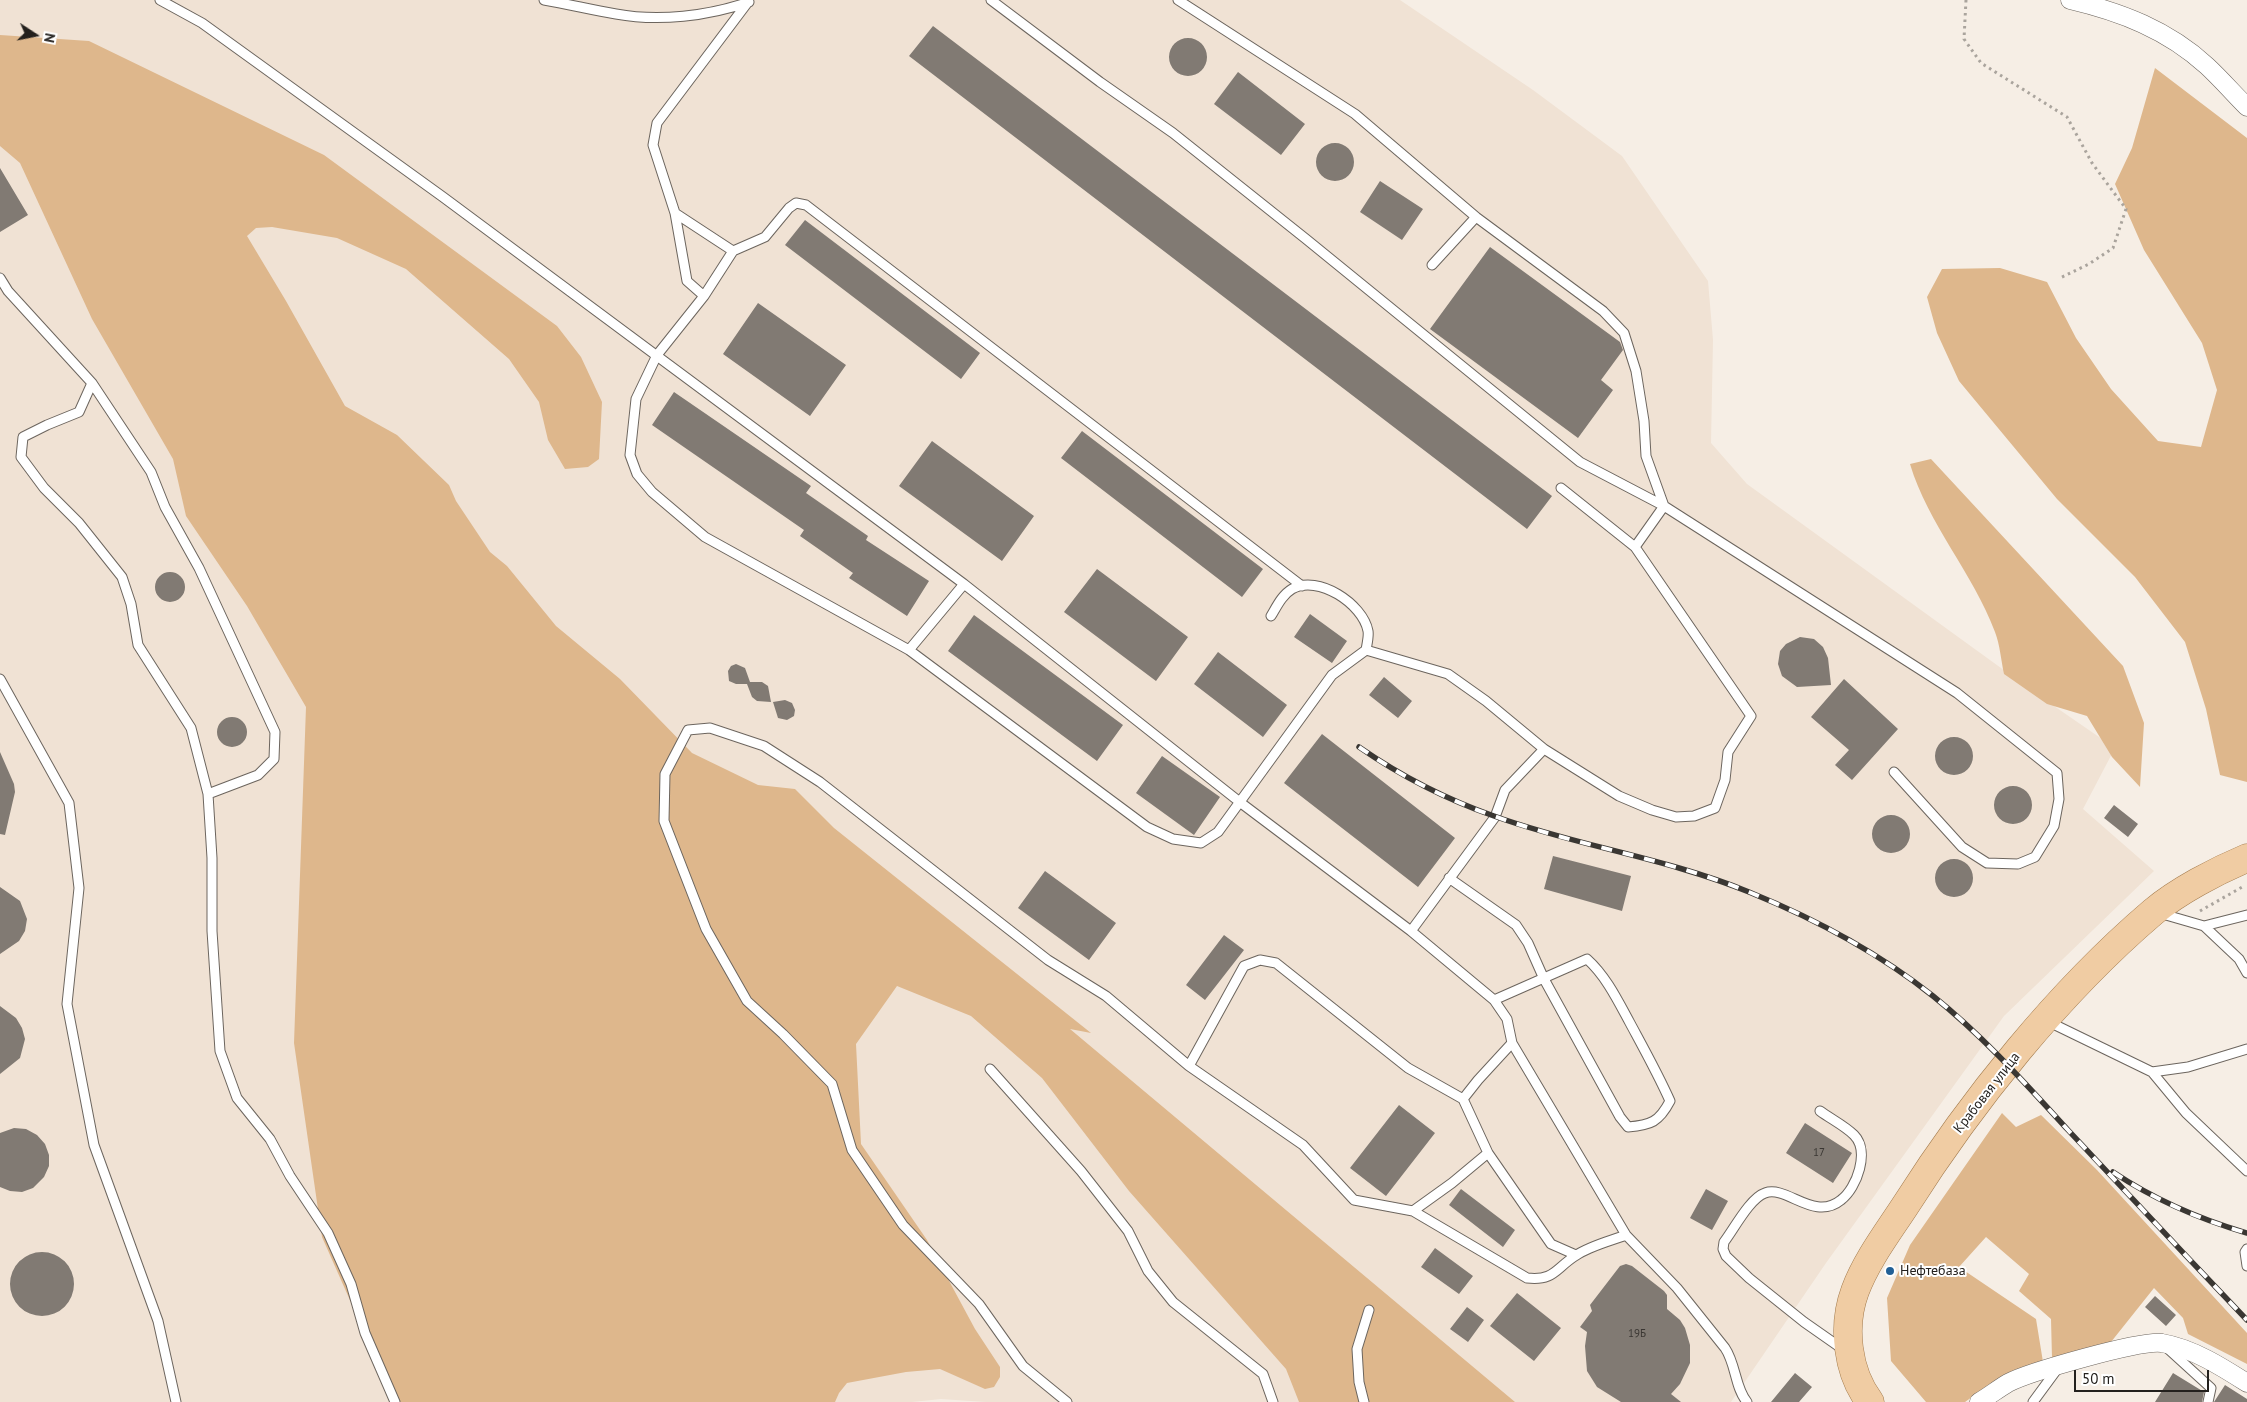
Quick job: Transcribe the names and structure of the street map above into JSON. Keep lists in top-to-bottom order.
{
  "streets": {
    "main road": ["Крабовая улица"]
  },
  "places": ["Нефтебаза"],
  "house_numbers": ["17", "19Б"],
  "scale_bar": "50 m",
  "north": "right"
}
